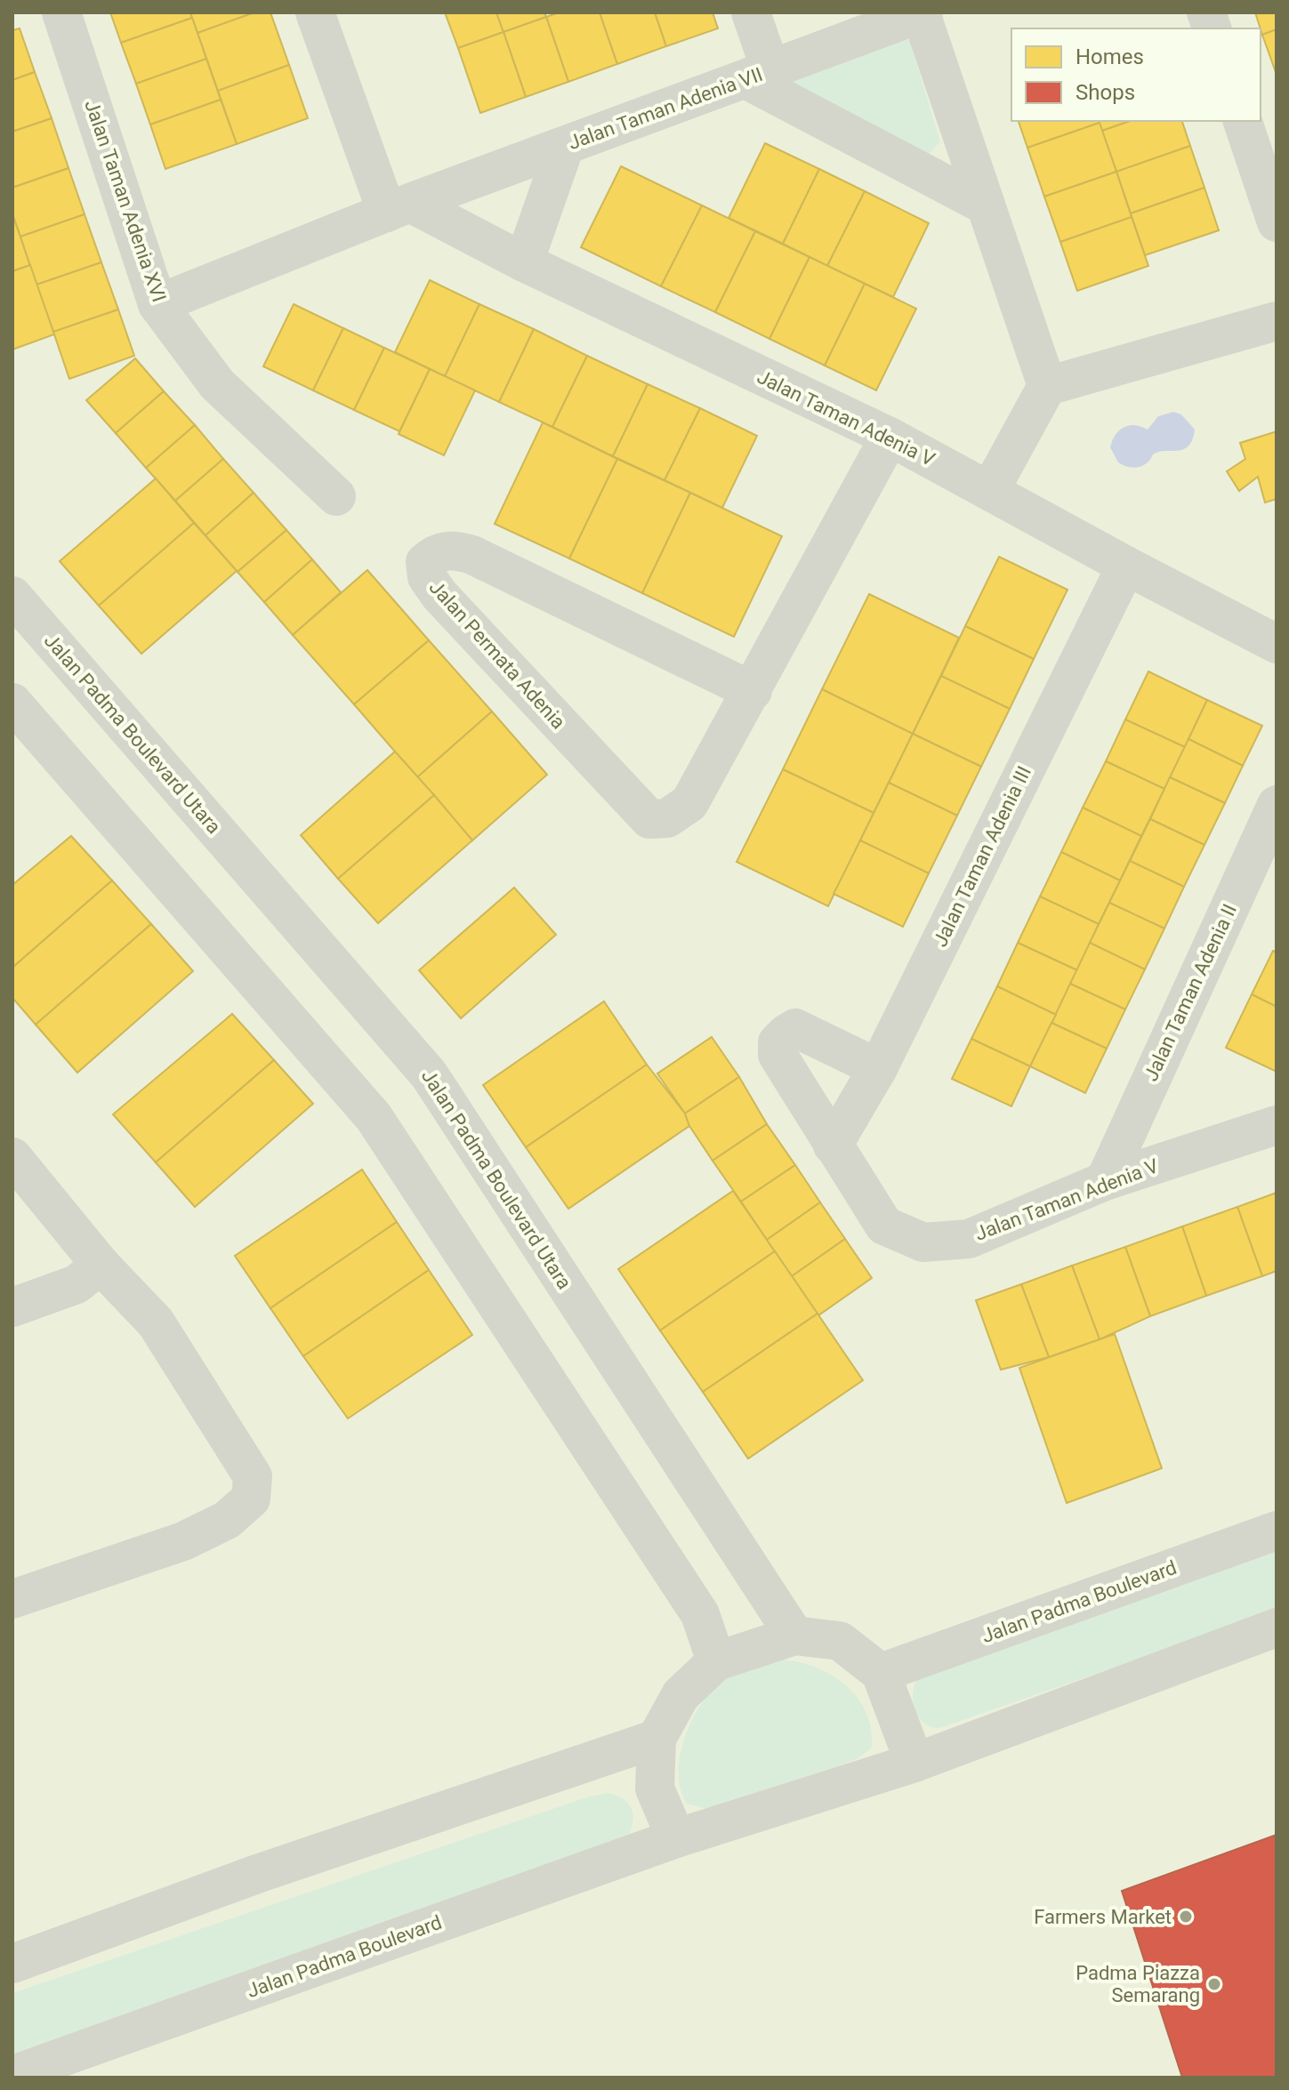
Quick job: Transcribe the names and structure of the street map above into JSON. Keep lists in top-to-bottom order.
{
  "streets": {
    "street": [
      "Jalan Taman Adenia VII",
      "Jalan Taman Adenia XVI",
      "Jalan Taman Adenia V",
      "Jalan Permata Adenia",
      "Jalan Padma Boulevard Utara",
      "Jalan Taman Adenia III",
      "Jalan Taman Adenia II",
      "Jalan Padma Boulevard"
    ]
  },
  "crossings": [
    ["Jalan Taman Adenia VII", "Jalan Taman Adenia XVI"],
    ["Jalan Taman Adenia VII", "Jalan Taman Adenia V"],
    ["Jalan Taman Adenia V", "Jalan Permata Adenia"],
    ["Jalan Taman Adenia V", "Jalan Taman Adenia III"],
    ["Jalan Taman Adenia V", "Jalan Taman Adenia II"]
  ],
  "places": ["Farmers Market", "Padma Piazza Semarang"],
  "legend": ["Homes", "Shops"]
}
